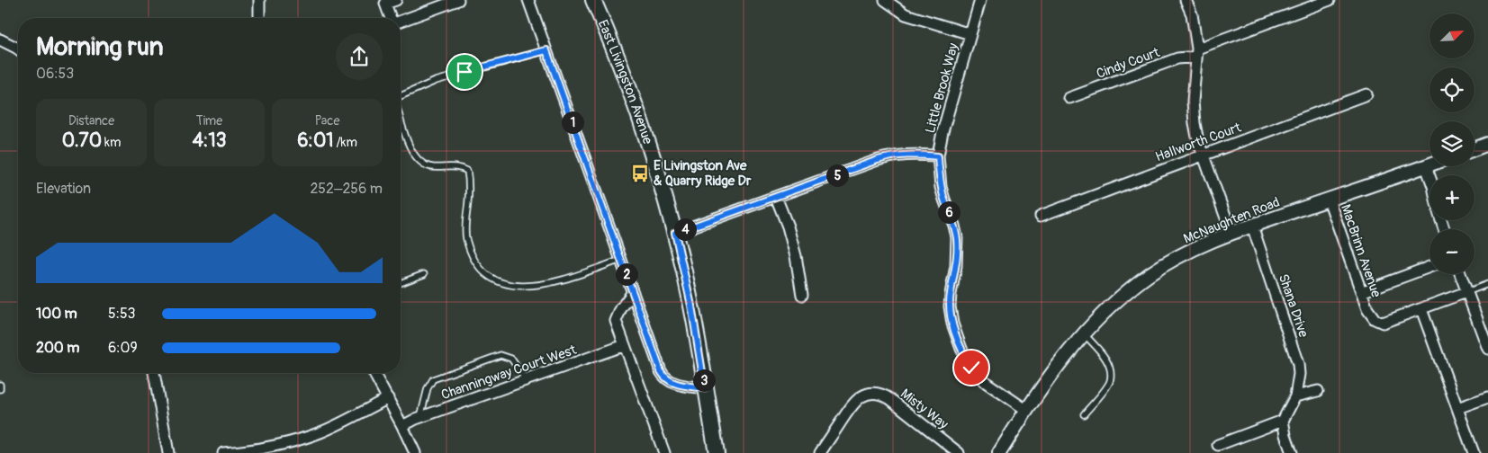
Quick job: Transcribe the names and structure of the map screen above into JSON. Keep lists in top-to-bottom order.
{
  "streets": {
    "main road": ["East Livingston Avenue"],
    "street": [
      "Cindy Court",
      "Little Brook Way",
      "Hallworth Court",
      "McNaughten Road",
      "MacBrinn Avenue",
      "Shana Drive",
      "Channingway Court West",
      "Misty Way"
    ]
  },
  "crossings": [
    ["Little Brook Way", "McNaughten Road"],
    ["McNaughten Road", "MacBrinn Avenue"],
    ["McNaughten Road", "Shana Drive"]
  ],
  "places": {
    "bus stop": ["E Livingston Ave & Quarry Ridge Dr"]
  },
  "north": "top right",
  "page": {
    "map_buttons": ["+", "−"],
    "heading": ["Morning run", "06:53"],
    "stats": [
      ["Distance", "0.70 km"],
      ["Time", "4:13"],
      ["Pace", "6:01 /km"]
    ],
    "pins": [
      "1",
      "5",
      "6",
      "4",
      "2",
      "3"
    ],
    "chart": ["Elevation", "252–256 m"],
    "list": [
      {
        "name": "100 m",
        "note": "5:53"
      },
      {
        "name": "200 m",
        "note": "6:09"
      }
    ]
  }
}
